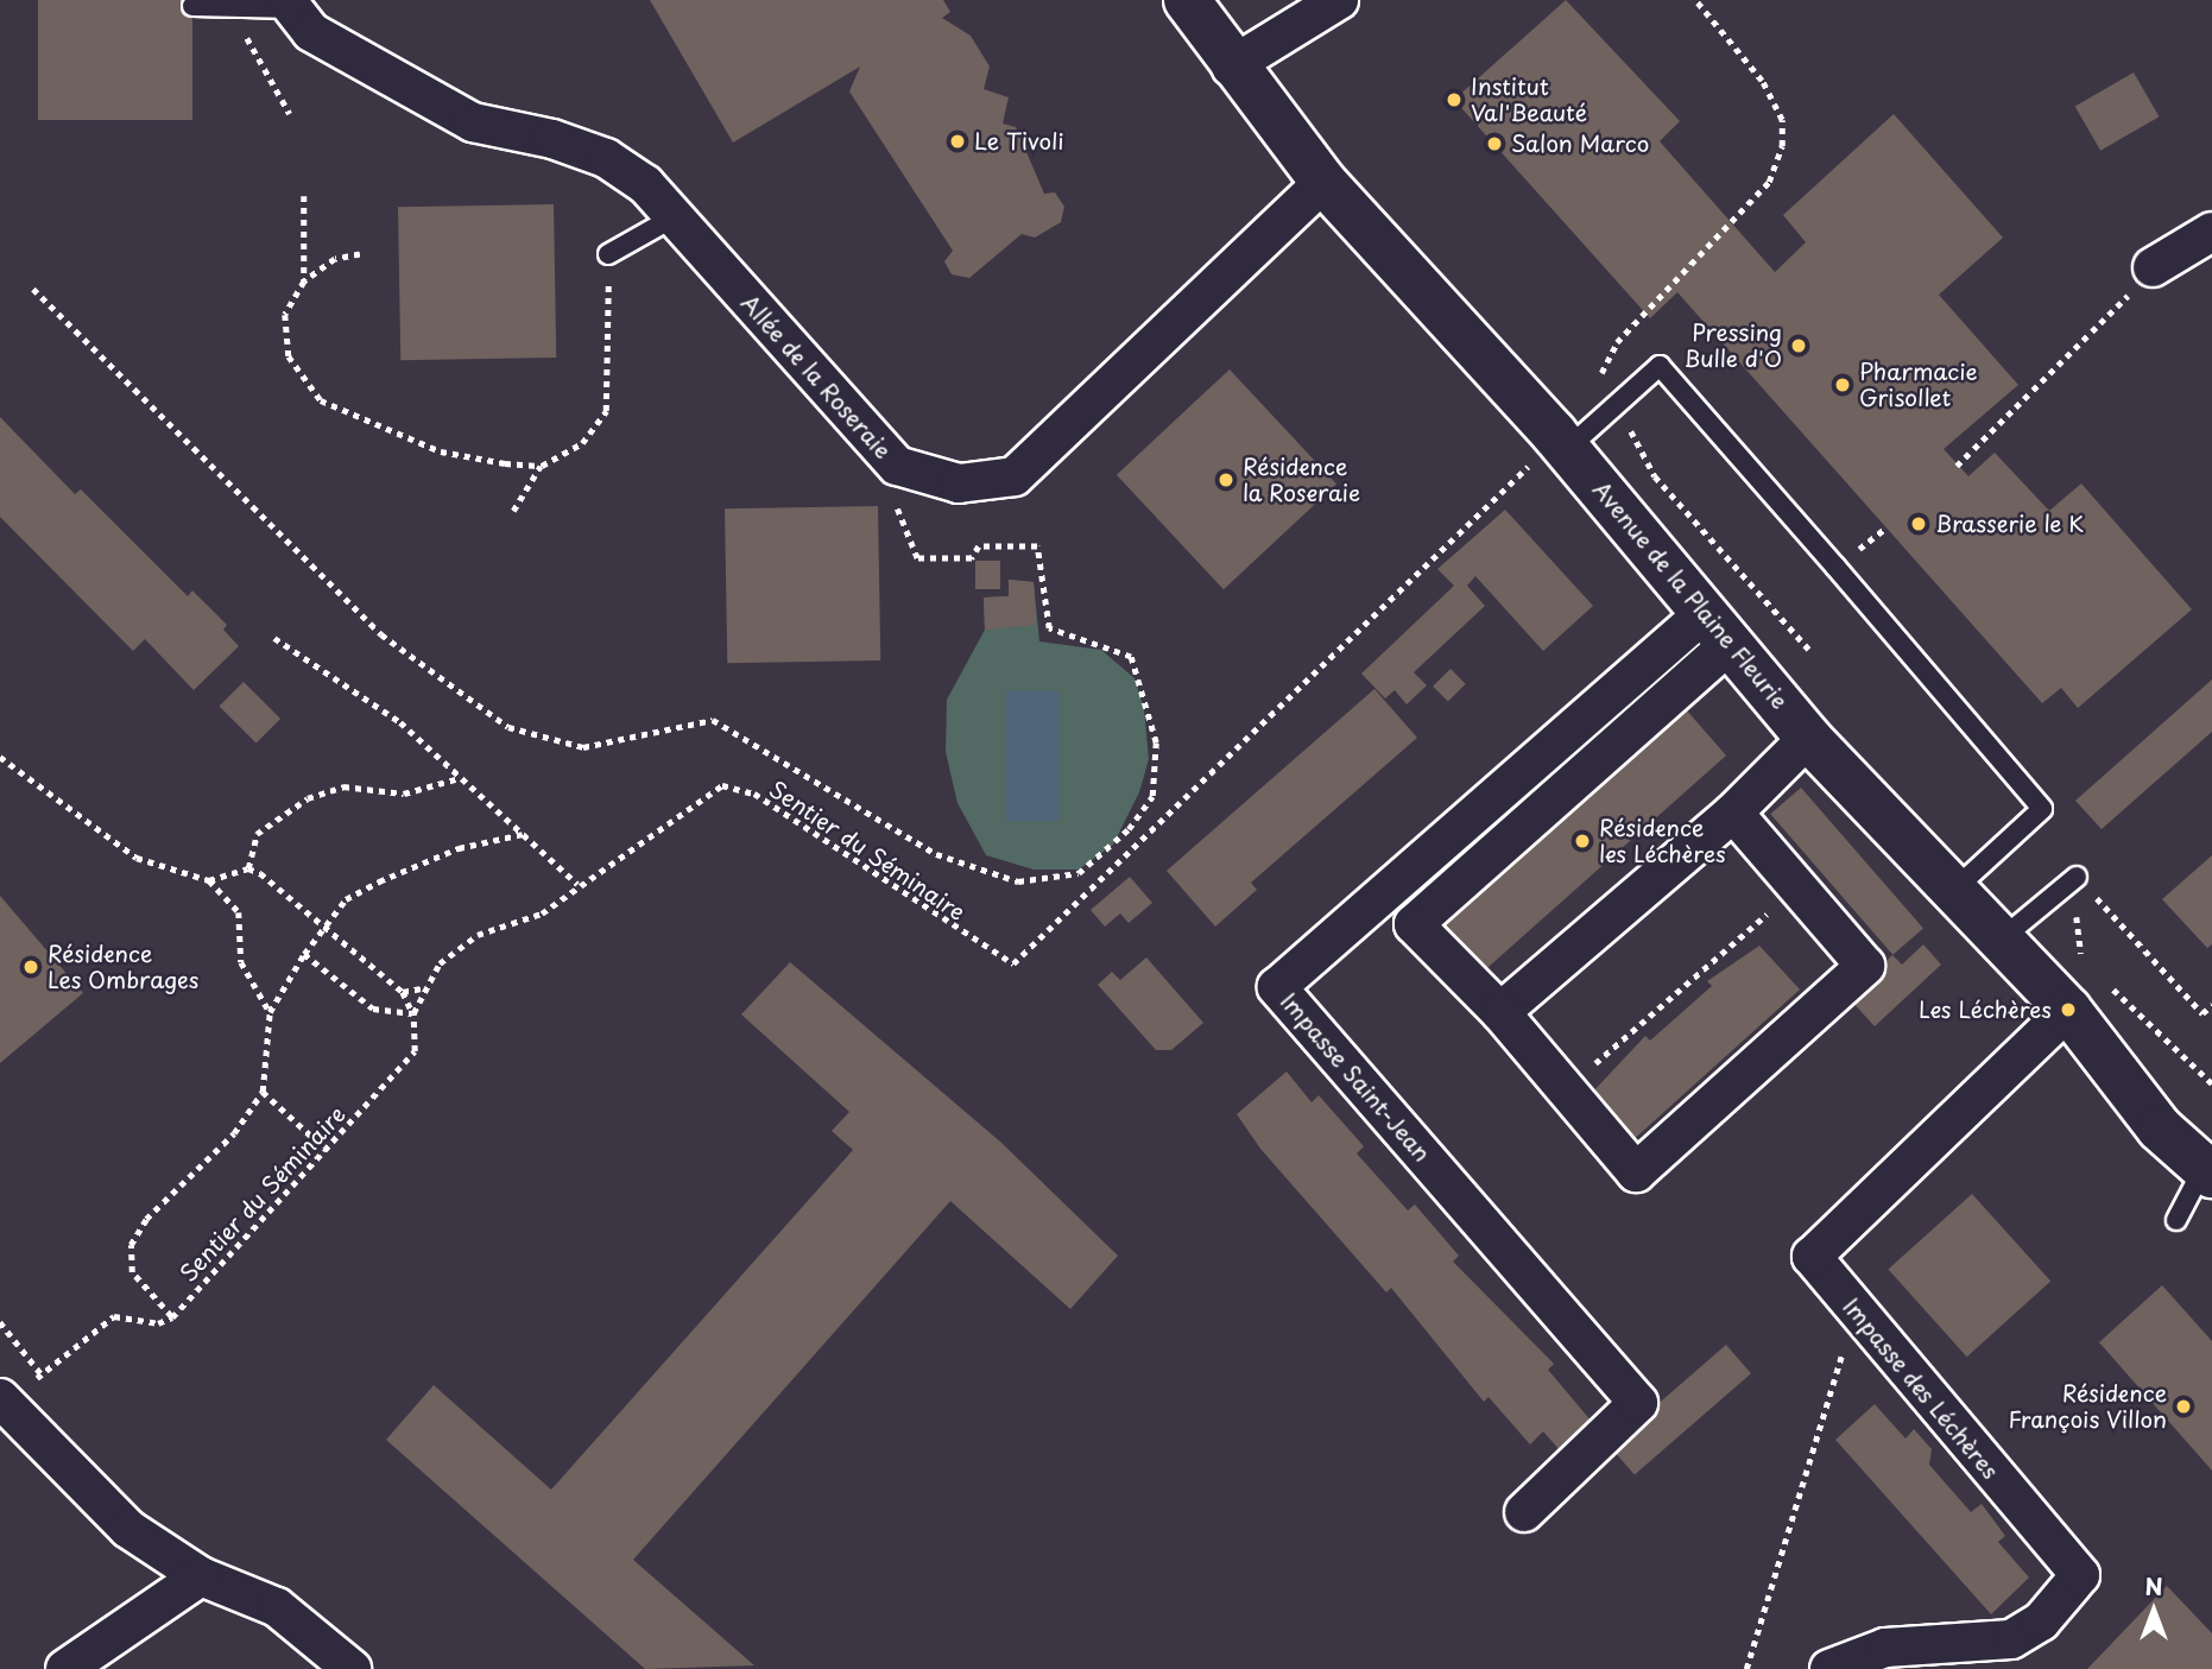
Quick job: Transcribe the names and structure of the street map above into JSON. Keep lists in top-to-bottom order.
{
  "streets": {
    "street": [
      "Allée de la Roseraie",
      "Avenue de la Plaine Fleurie",
      "Impasse Saint-Jean",
      "Impasse des Léchères"
    ],
    "path": ["Sentier du Séminaire"]
  },
  "crossings": [
    ["Allée de la Roseraie", "Avenue de la Plaine Fleurie"],
    ["Avenue de la Plaine Fleurie", "Sentier du Séminaire"],
    ["Avenue de la Plaine Fleurie", "Impasse Saint-Jean"],
    ["Avenue de la Plaine Fleurie", "Impasse des Léchères"]
  ],
  "places": [
    "Institut Val'Beauté",
    "Le Tivoli",
    "Salon Marco",
    "Pressing Bulle d'O",
    "Pharmacie Grisollet",
    "Résidence la Roseraie",
    "Brasserie le K",
    "Résidence les Léchères",
    "Résidence Les Ombrages",
    "Les Léchères",
    "Résidence François Villon"
  ],
  "north": "top"
}
